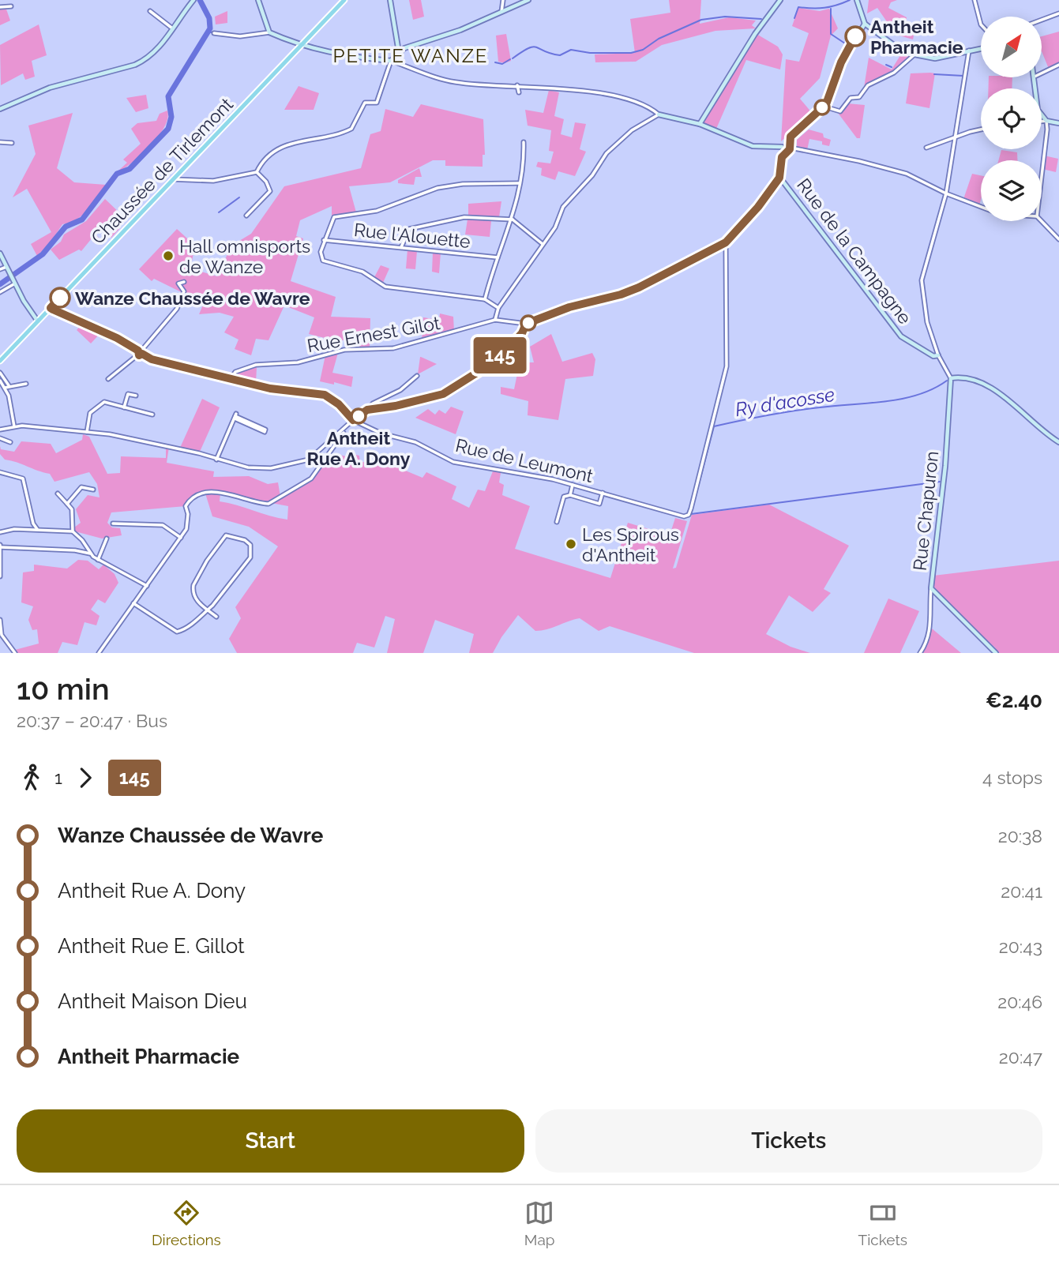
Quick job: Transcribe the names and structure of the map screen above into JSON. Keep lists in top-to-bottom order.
{
  "streets": {
    "main road": ["Chaussée de Tirlemont"],
    "street": [
      "Rue l'Alouette",
      "Rue de la Campagne",
      "Rue Ernest Gilot",
      "Rue de Leumont",
      "Rue Chapuron"
    ]
  },
  "crossings": [
    ["Chaussée de Tirlemont", "Rue de Leumont"],
    ["Rue de la Campagne", "Rue Ernest Gilot"],
    ["Rue Ernest Gilot", "Rue de Leumont"]
  ],
  "districts": ["PETITE WANZE"],
  "water": ["Ry d'acosse"],
  "places": [
    "Antheit Pharmacie",
    "Hall omnisports de Wanze",
    "Wanze Chaussée de Wavre",
    "Antheit Rue A. Dony",
    "Les Spirous d'Antheit"
  ],
  "lines": ["bus line 145"],
  "north": "top right",
  "page": {
    "on_map": "145",
    "heading": ["10 min", "20:37 – 20:47 · Bus", "€2.40"],
    "legs": ["1", "145", "4 stops"],
    "list": [
      {
        "name": "Wanze Chaussée de Wavre",
        "value": "20:38"
      },
      {
        "name": "Antheit Rue A. Dony",
        "value": "20:41"
      },
      {
        "name": "Antheit Rue E. Gillot",
        "value": "20:43"
      },
      {
        "name": "Antheit Maison Dieu",
        "value": "20:46"
      },
      {
        "name": "Antheit Pharmacie",
        "value": "20:47"
      }
    ],
    "buttons": ["Start", "Tickets"],
    "tabs": ["Directions", "Map", "Tickets"]
  }
}
